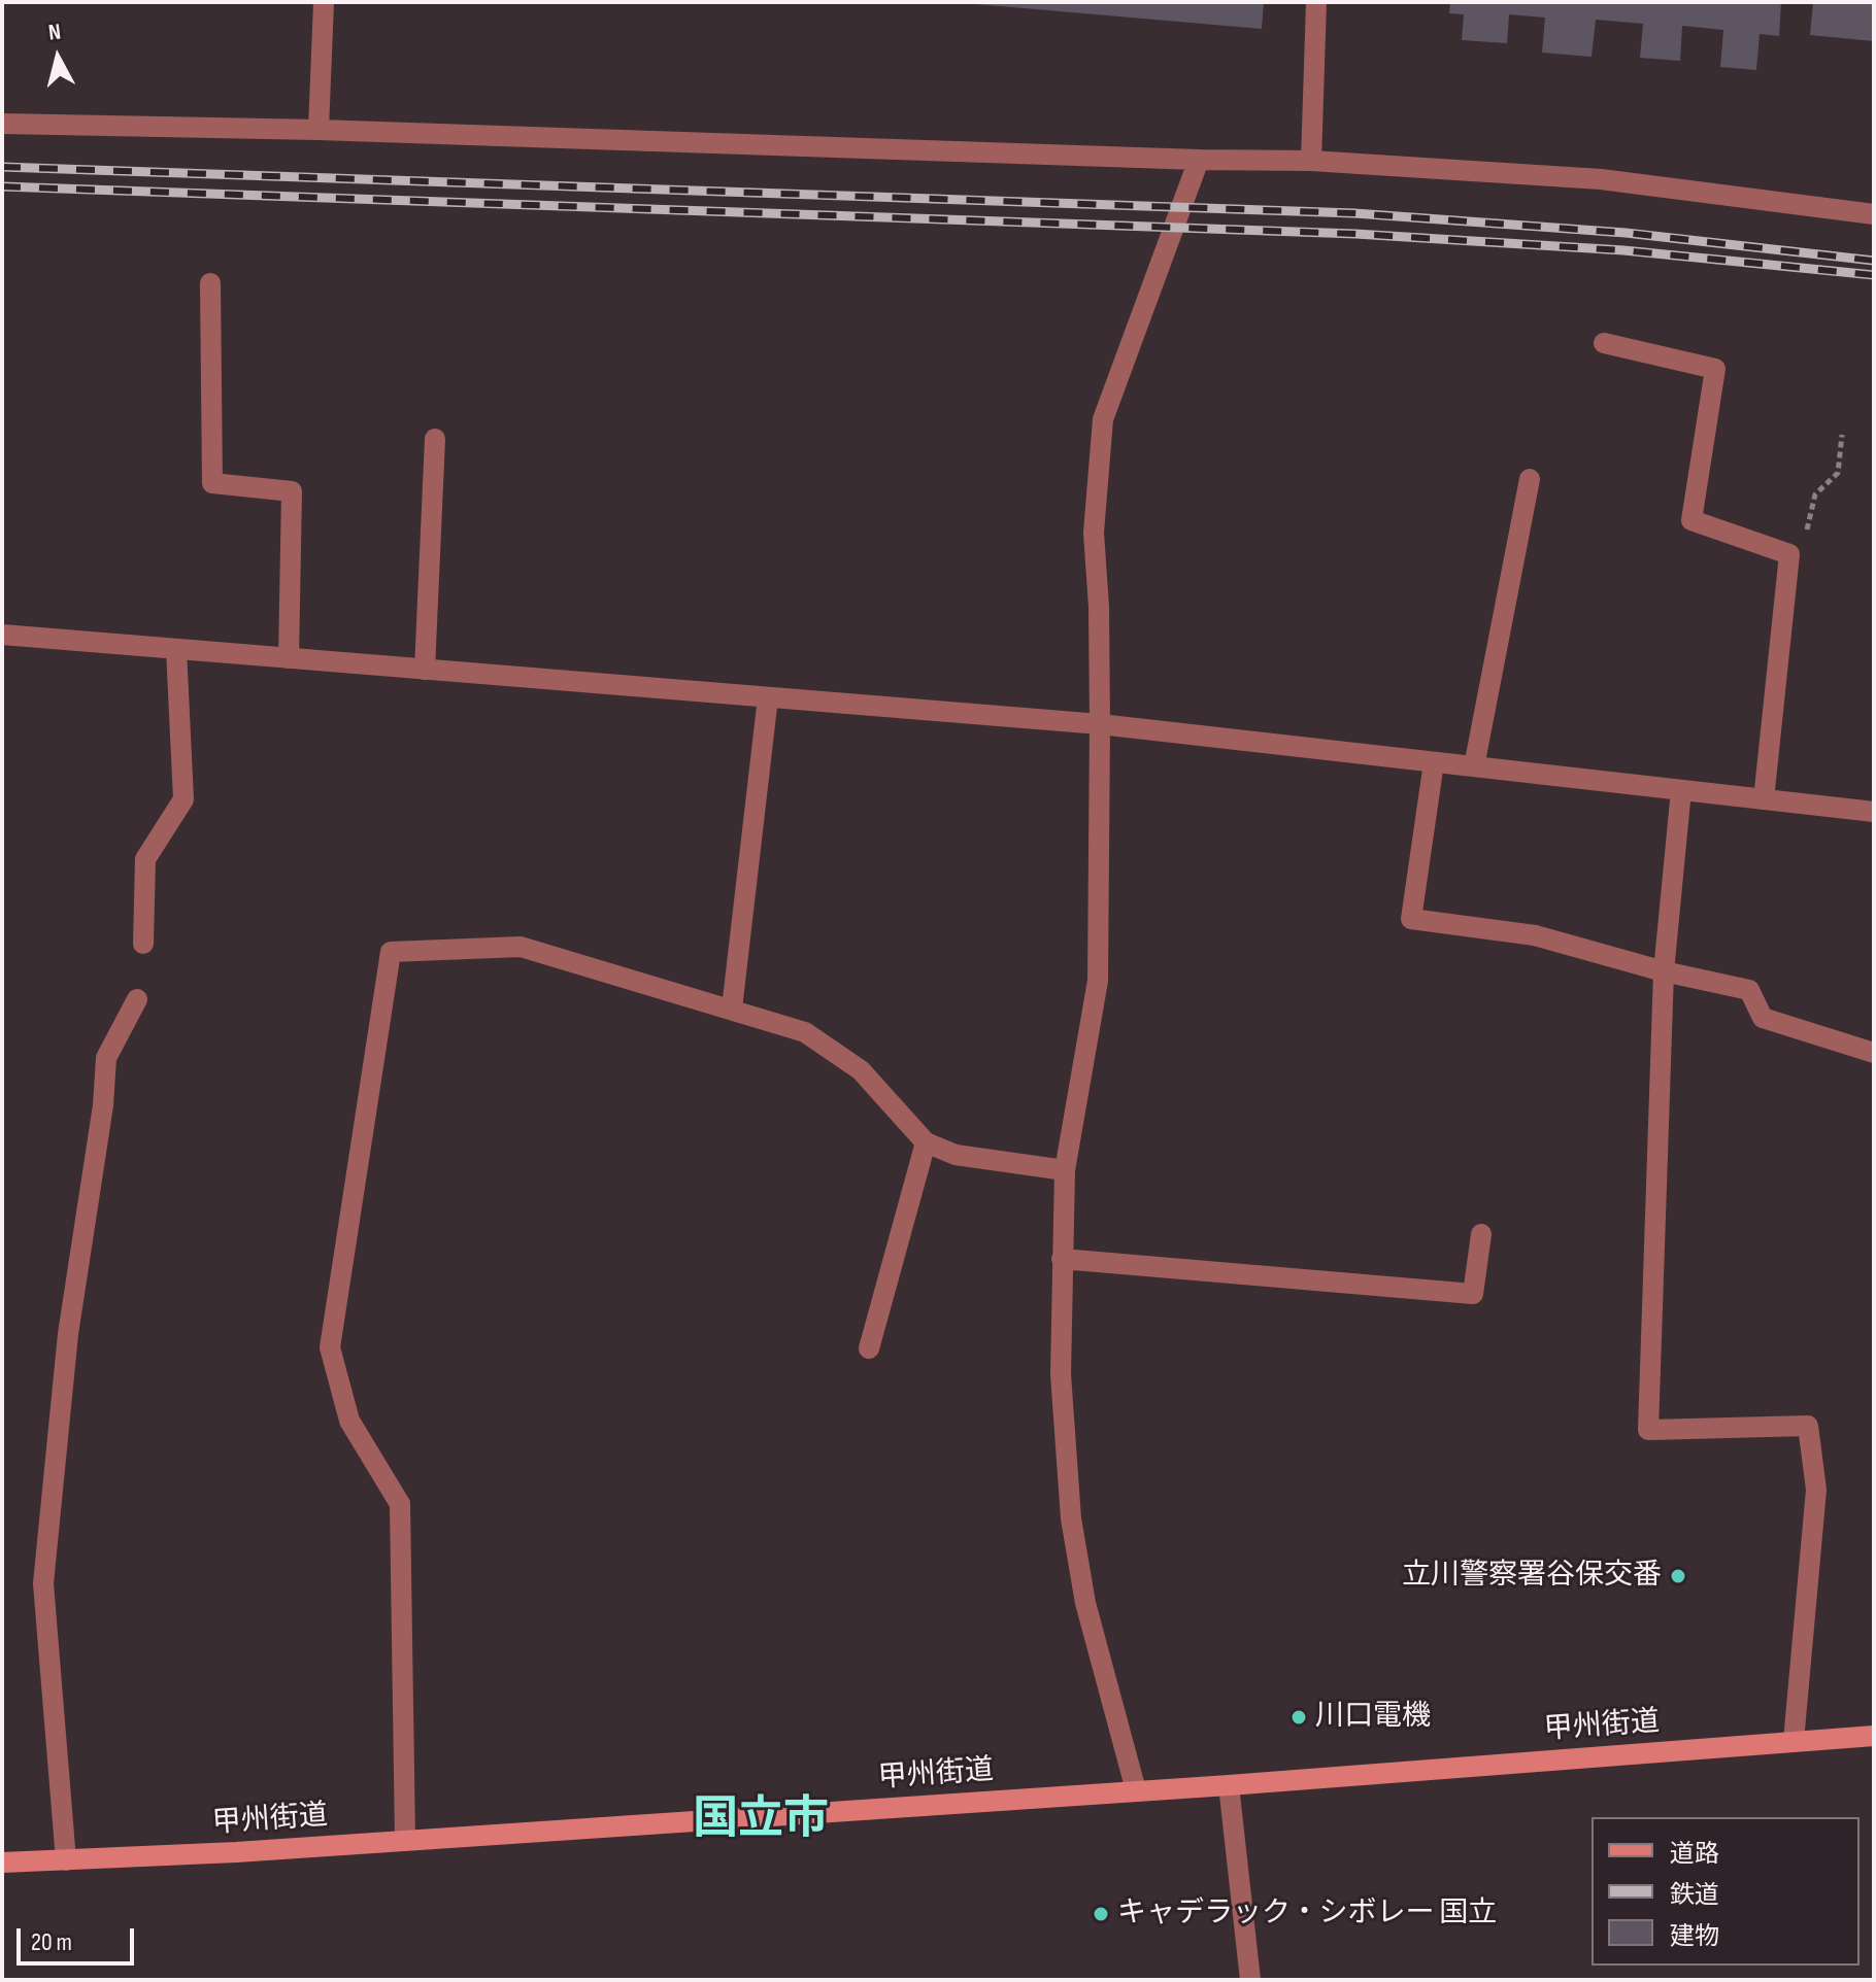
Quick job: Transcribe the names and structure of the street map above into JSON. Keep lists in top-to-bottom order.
{
  "streets": {
    "main road": ["甲州街道"]
  },
  "districts": ["国立市"],
  "places": ["立川警察署谷保交番", "川口電機", "キャデラック・シボレー 国立"],
  "legend": ["道路", "鉄道", "建物"],
  "scale_bar": "20 m",
  "north": "top"
}
